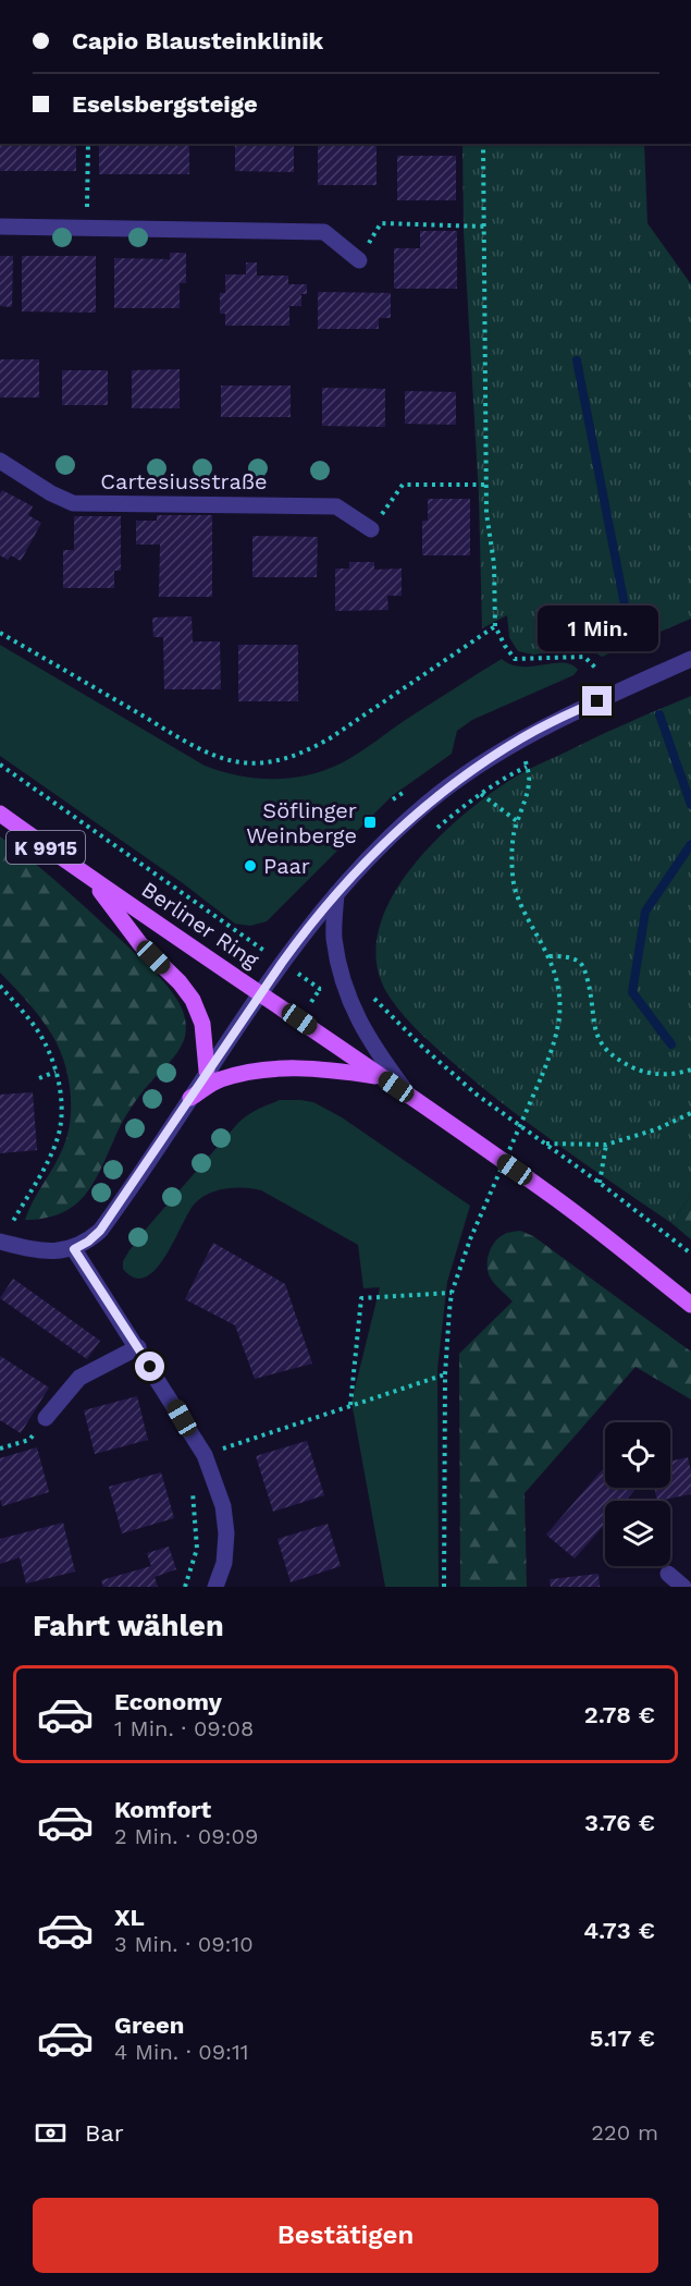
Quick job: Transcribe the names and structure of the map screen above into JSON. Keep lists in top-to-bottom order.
{
  "streets": {
    "main road": ["K 9915", "Berliner Ring"],
    "street": ["Cartesiusstraße"]
  },
  "places": {
    "transit": ["Söflinger Weinberge"],
    "other": ["Paar"]
  },
  "page": {
    "banner": ["Capio Blausteinklinik", "Eselsbergsteige"],
    "bubble": "1 Min.",
    "heading": "Fahrt wählen",
    "list": [
      {
        "name": "Economy",
        "note": "1 Min. · 09:08",
        "value": "2.78 €"
      },
      {
        "name": "Komfort",
        "note": "2 Min. · 09:09",
        "value": "3.76 €"
      },
      {
        "name": "XL",
        "note": "3 Min. · 09:10",
        "value": "4.73 €"
      },
      {
        "name": "Green",
        "note": "4 Min. · 09:11",
        "value": "5.17 €"
      }
    ],
    "pay": ["Bar", "220 m"],
    "buttons": "Bestätigen"
  }
}
